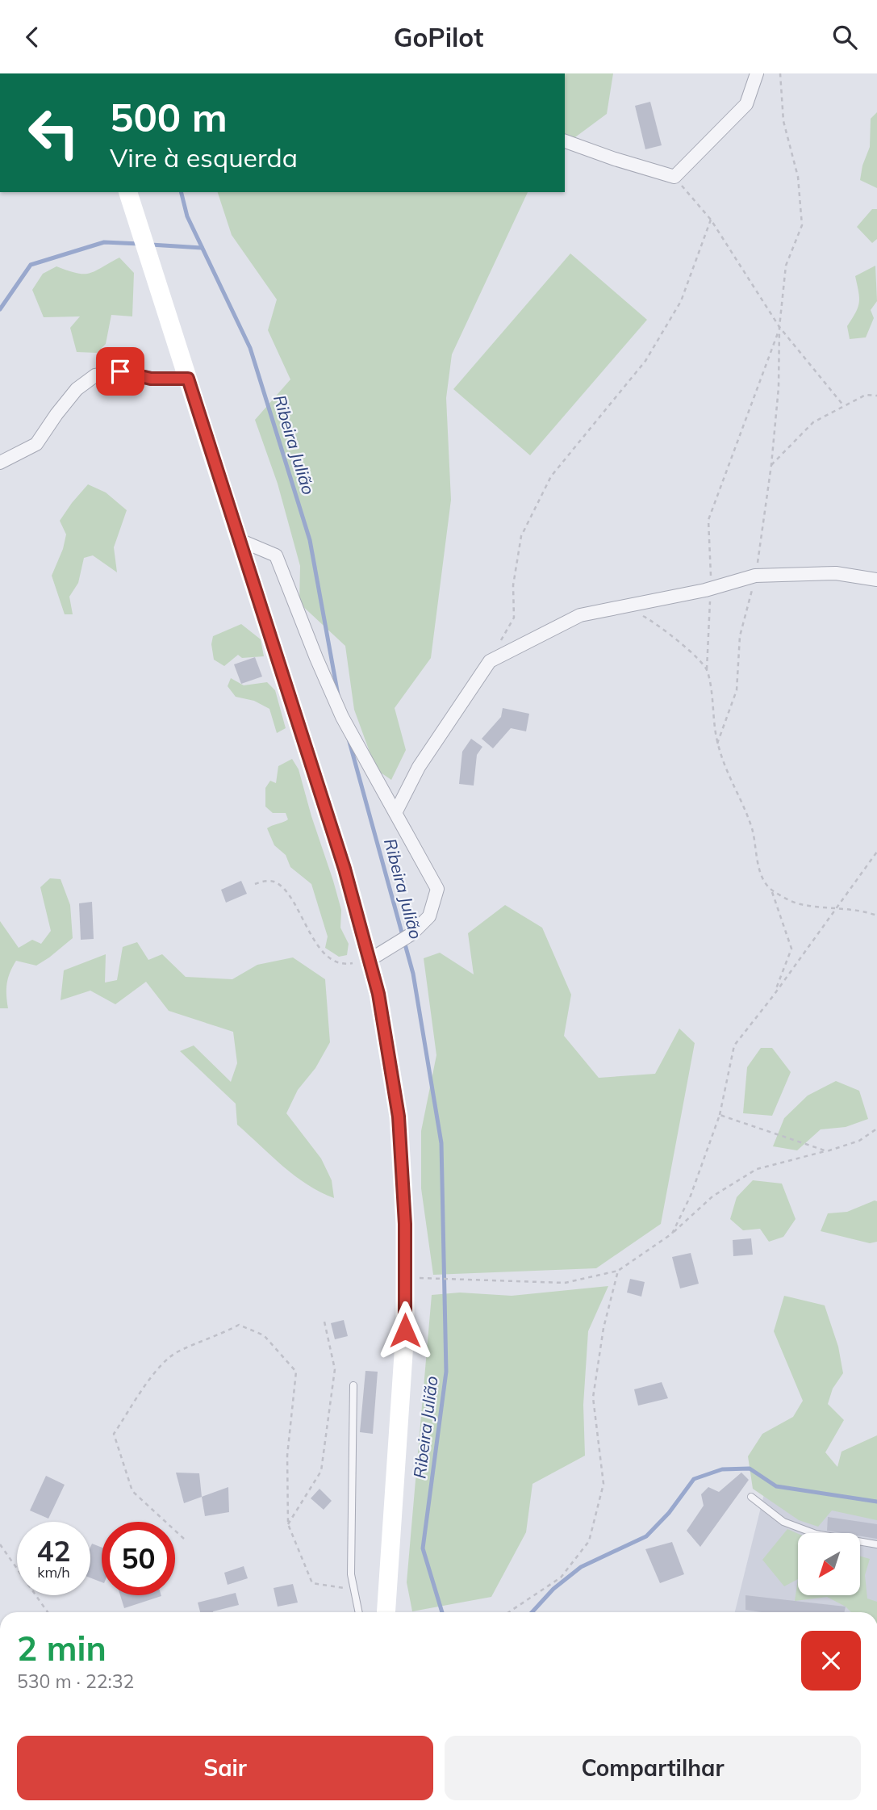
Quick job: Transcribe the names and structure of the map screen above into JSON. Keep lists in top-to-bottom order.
{
  "water": ["Ribeira Julião"],
  "north": "bottom left",
  "page": {
    "header": "GoPilot",
    "turn": ["500 m", "Vire à esquerda"],
    "speed": "42 km/h",
    "limit": "50",
    "heading": ["2 min", "530 m · 22:32"],
    "buttons": ["Sair", "Compartilhar"]
  }
}
